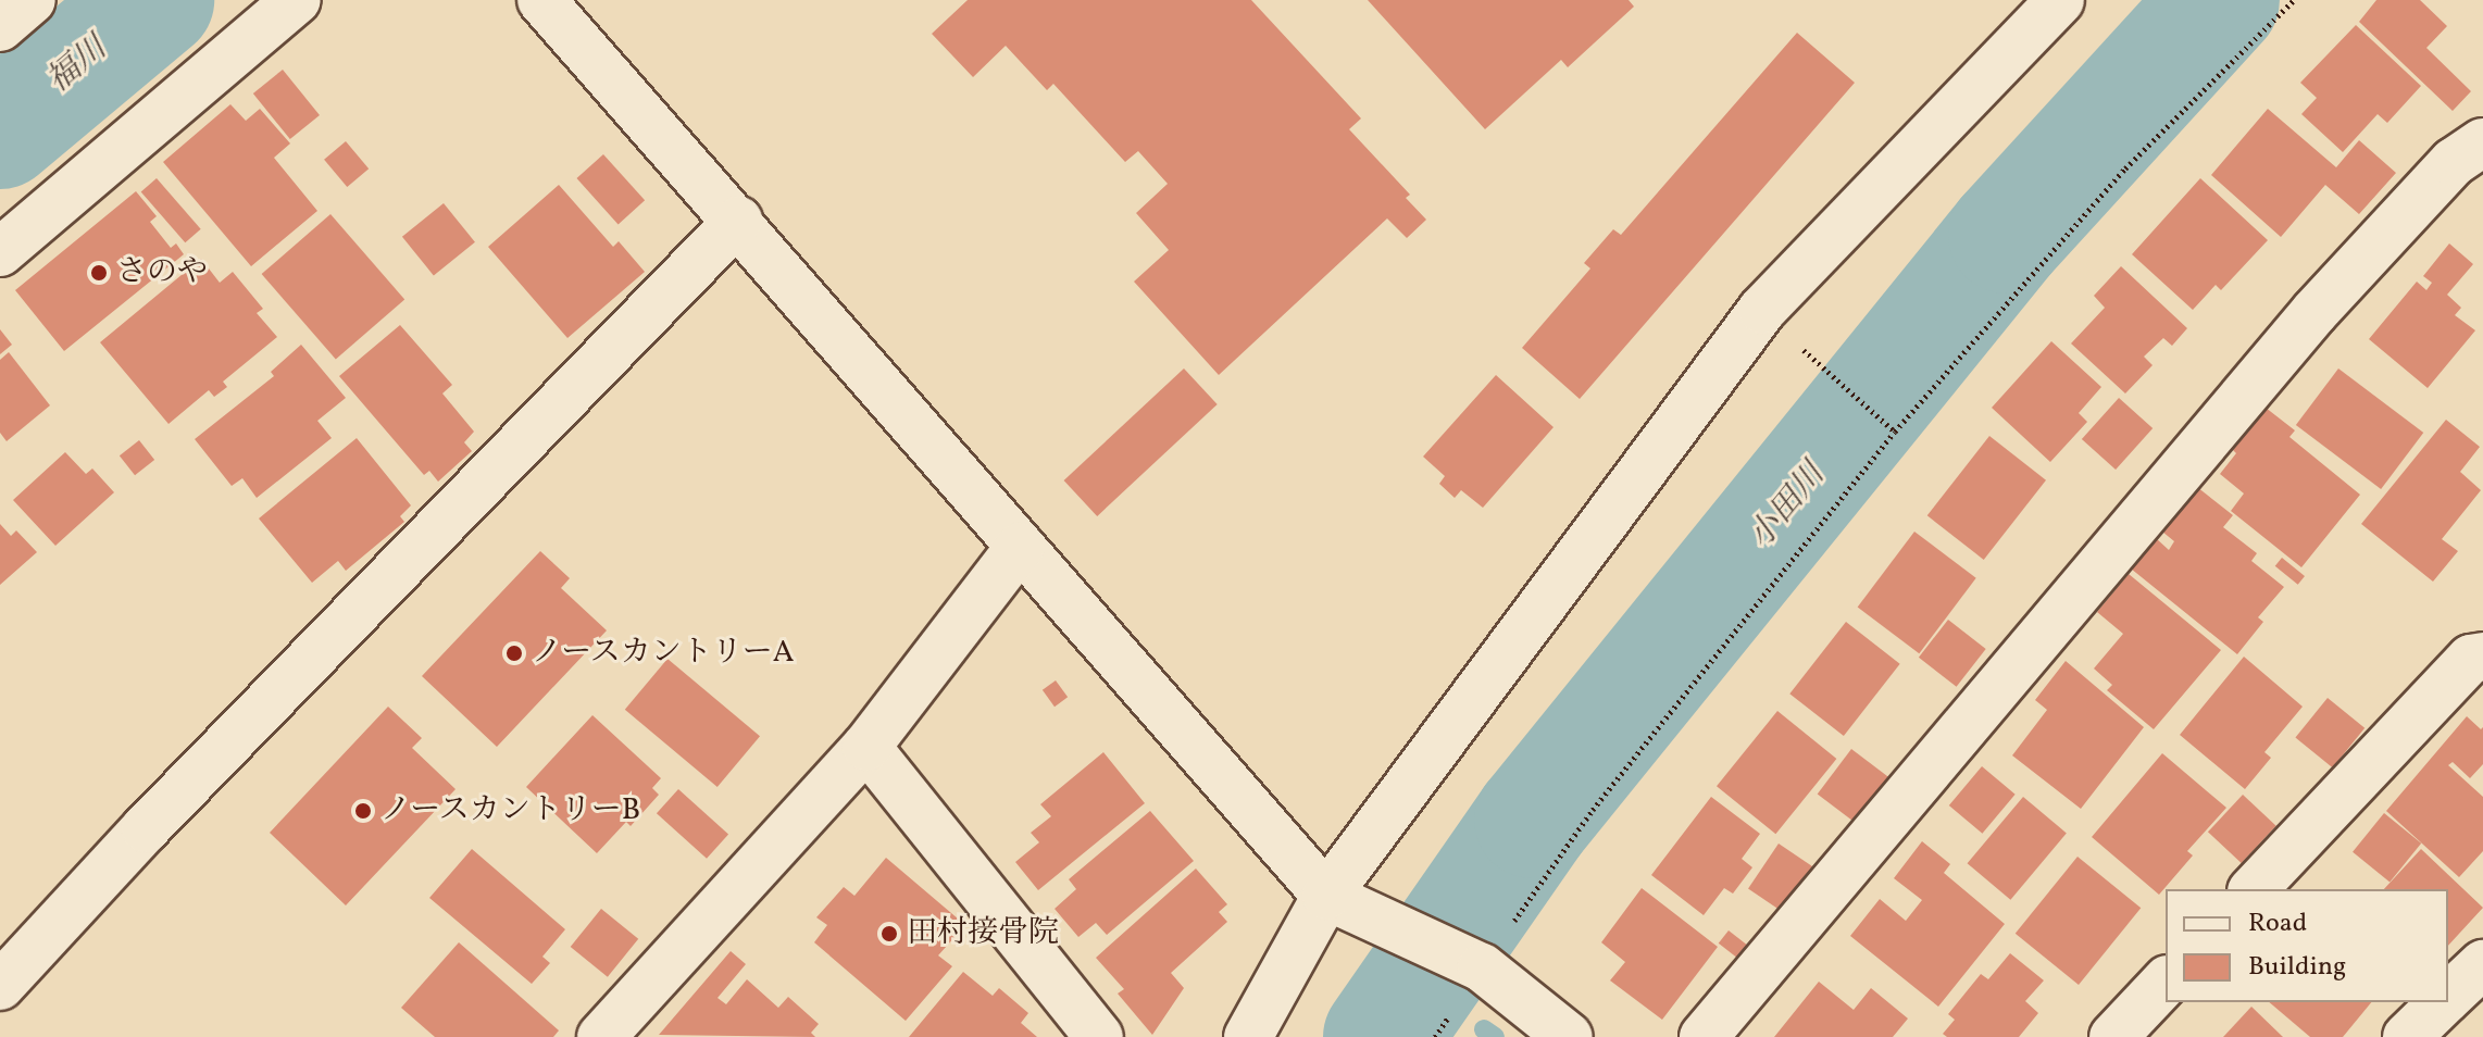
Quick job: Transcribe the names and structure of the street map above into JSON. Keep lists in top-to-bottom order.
{
  "water": ["福川", "小田川"],
  "places": [
    "さのや",
    "ノースカントリーA",
    "ノースカントリーB",
    "田村接骨院"
  ],
  "legend": ["Road", "Building"]
}
